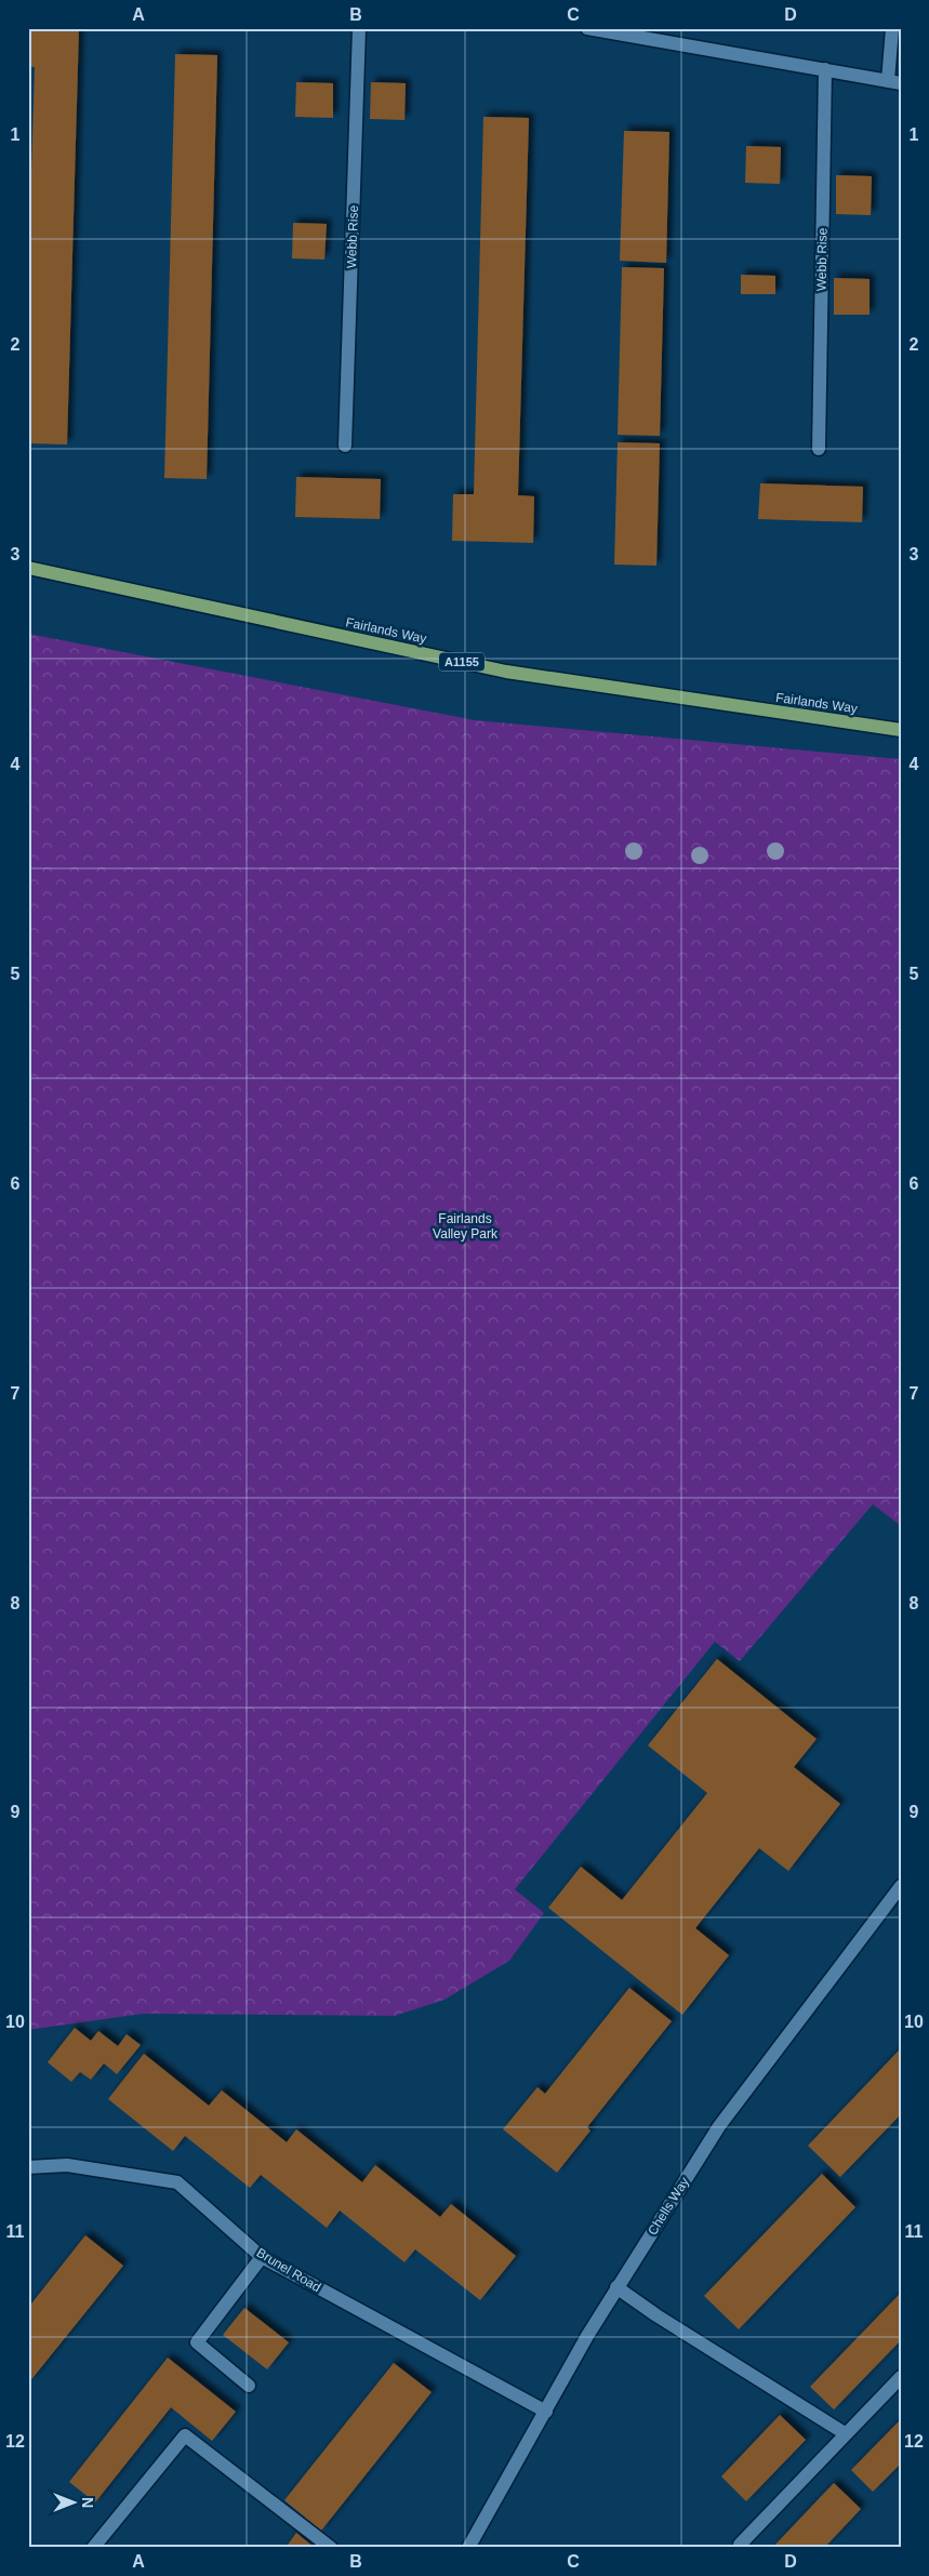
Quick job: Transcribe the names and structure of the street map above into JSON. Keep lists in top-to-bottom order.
{
  "streets": {
    "main road": ["Fairlands Way", "A1155"],
    "street": ["Webb Rise", "Chells Way", "Brunel Road"]
  },
  "crossings": [
    ["Chells Way", "Brunel Road"]
  ],
  "parks": ["Fairlands Valley Park"],
  "north": "right",
  "grid": {
    "columns": [
      "A",
      "B",
      "C",
      "D"
    ],
    "rows": [
      "1",
      "2",
      "3",
      "4",
      "5",
      "6",
      "7",
      "8",
      "9",
      "10",
      "11",
      "12"
    ]
  }
}
